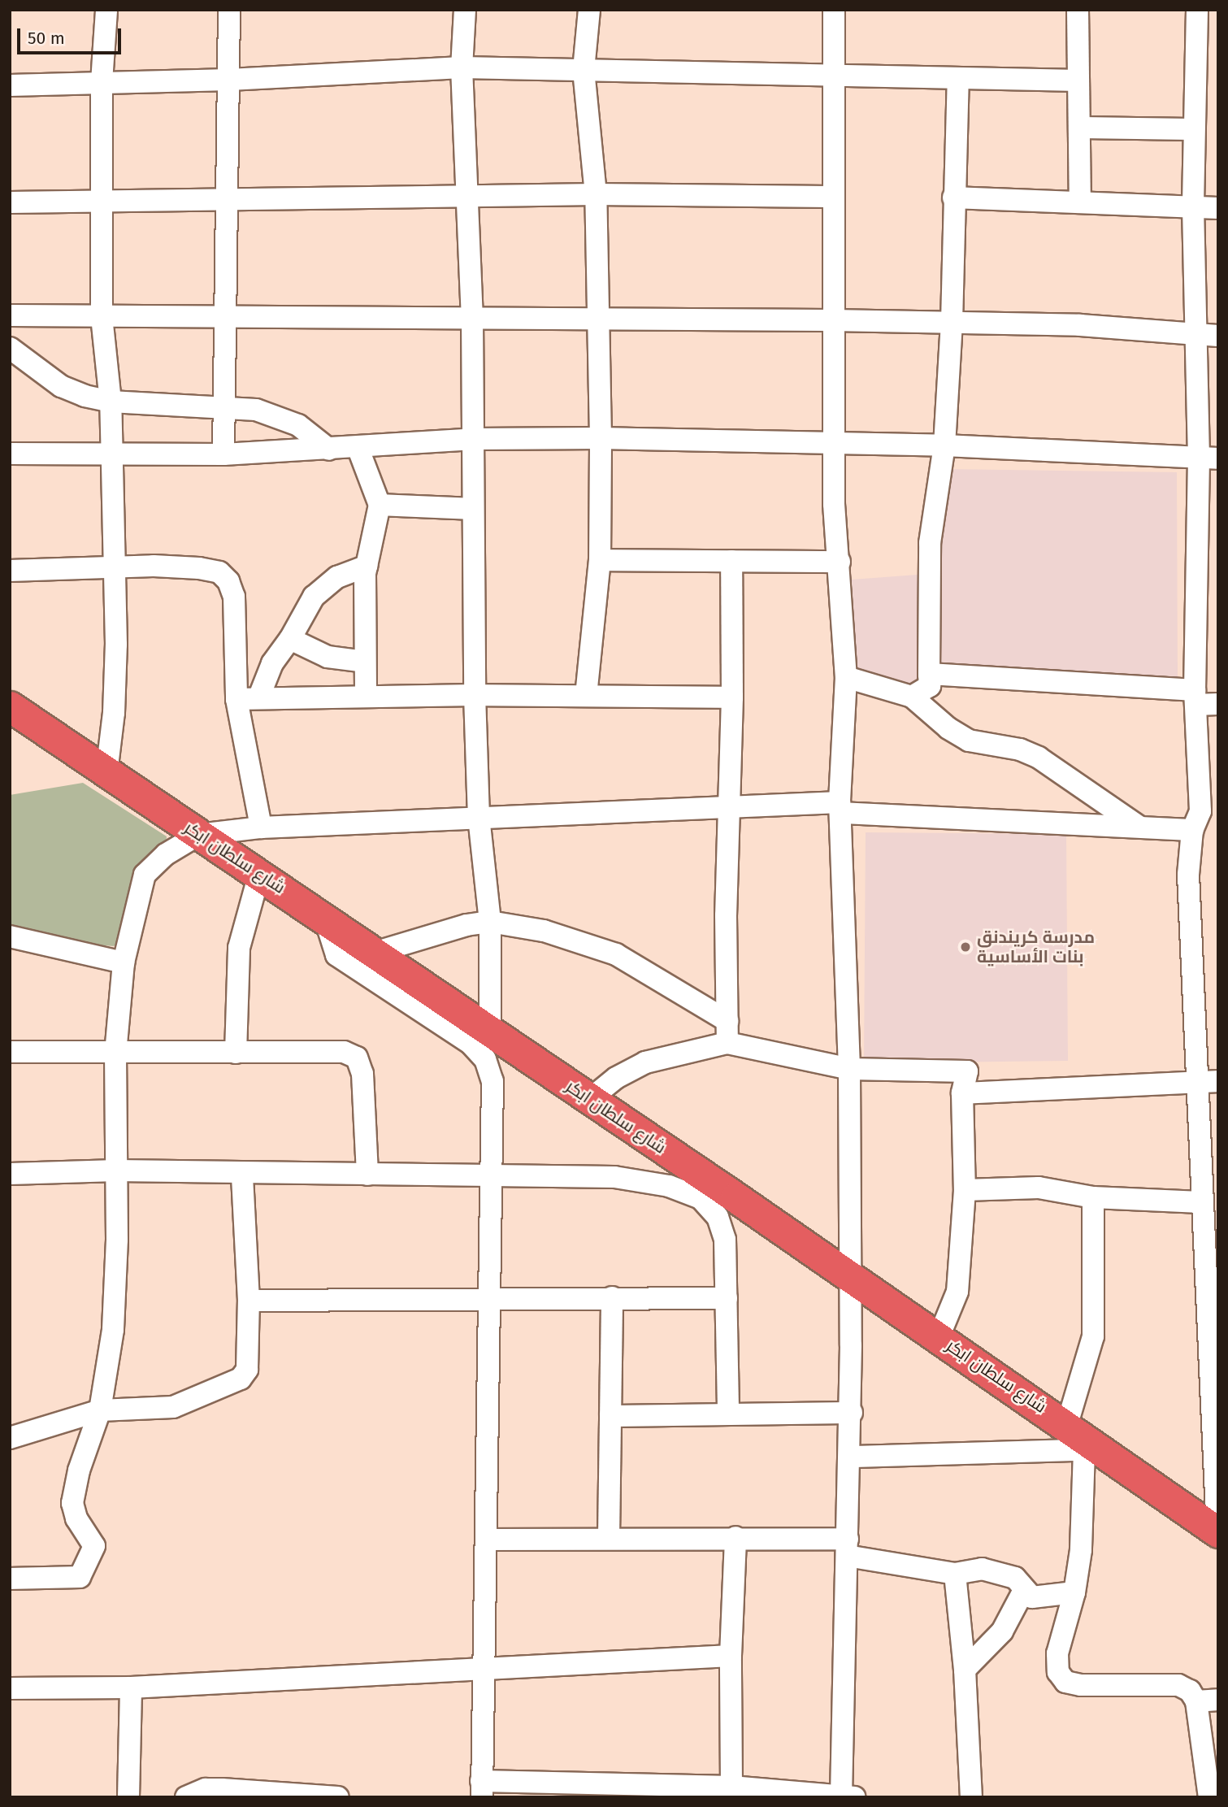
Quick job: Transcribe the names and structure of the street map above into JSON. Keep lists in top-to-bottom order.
{
  "streets": {
    "highway": ["شارع سلطان ابكر"]
  },
  "places": ["مدرسة كريندنق بنات الأساسية"],
  "scale_bar": "50 m"
}
